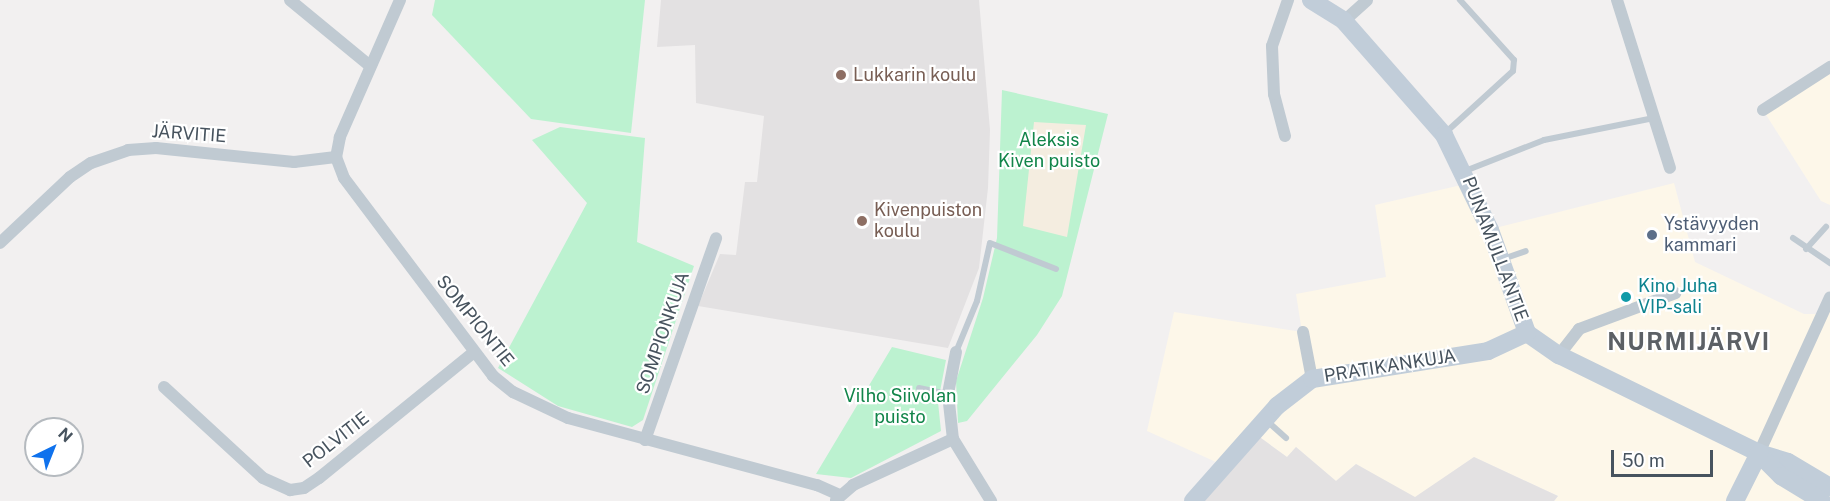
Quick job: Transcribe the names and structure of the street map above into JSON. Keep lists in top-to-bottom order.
{
  "streets": {
    "street": [
      "JÄRVITIE",
      "PUNAMULLANTIE",
      "SOMPIONTIE",
      "SOMPIONKUJA",
      "PRATIKANKUJA",
      "POLVITIE"
    ]
  },
  "crossings": [
    ["JÄRVITIE", "SOMPIONTIE"],
    ["PUNAMULLANTIE", "PRATIKANKUJA"],
    ["SOMPIONTIE", "SOMPIONKUJA"],
    ["SOMPIONTIE", "POLVITIE"]
  ],
  "districts": ["NURMIJÄRVI"],
  "parks": ["Aleksis Kiven puisto", "Vilho Siivolan puisto"],
  "places": [
    "Lukkarin koulu",
    "Kivenpuiston koulu",
    "Ystävyyden kammari",
    "Kino Juha VIP-sali"
  ],
  "scale_bar": "50 m",
  "north": "top right"
}
